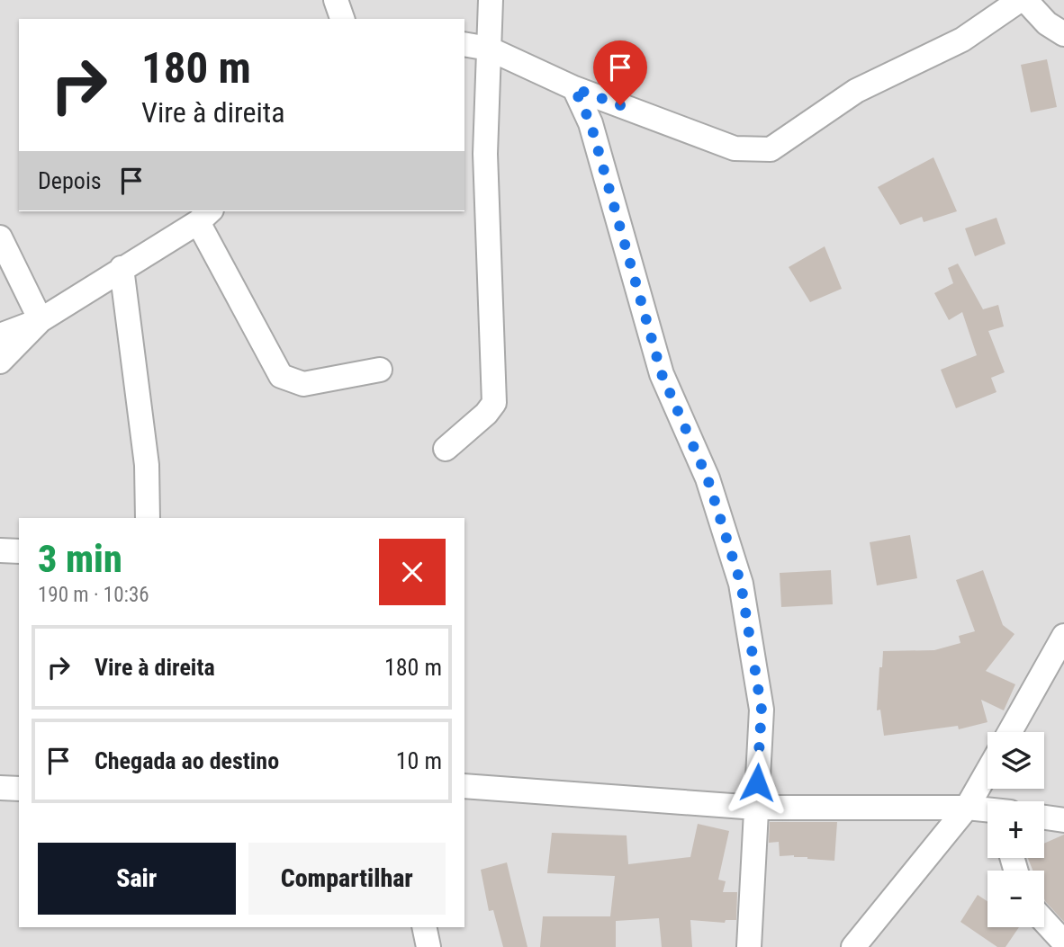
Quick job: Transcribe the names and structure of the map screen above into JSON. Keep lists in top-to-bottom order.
{
  "page": {
    "turn": ["180 m", "Vire à direita"],
    "then": "Depois",
    "heading": ["3 min", "190 m · 10:36"],
    "list": [
      {
        "name": "Vire à direita",
        "value": "180 m"
      },
      {
        "name": "Chegada ao destino",
        "value": "10 m"
      }
    ],
    "map_buttons": ["+", "−"],
    "buttons": ["Sair", "Compartilhar"]
  }
}
